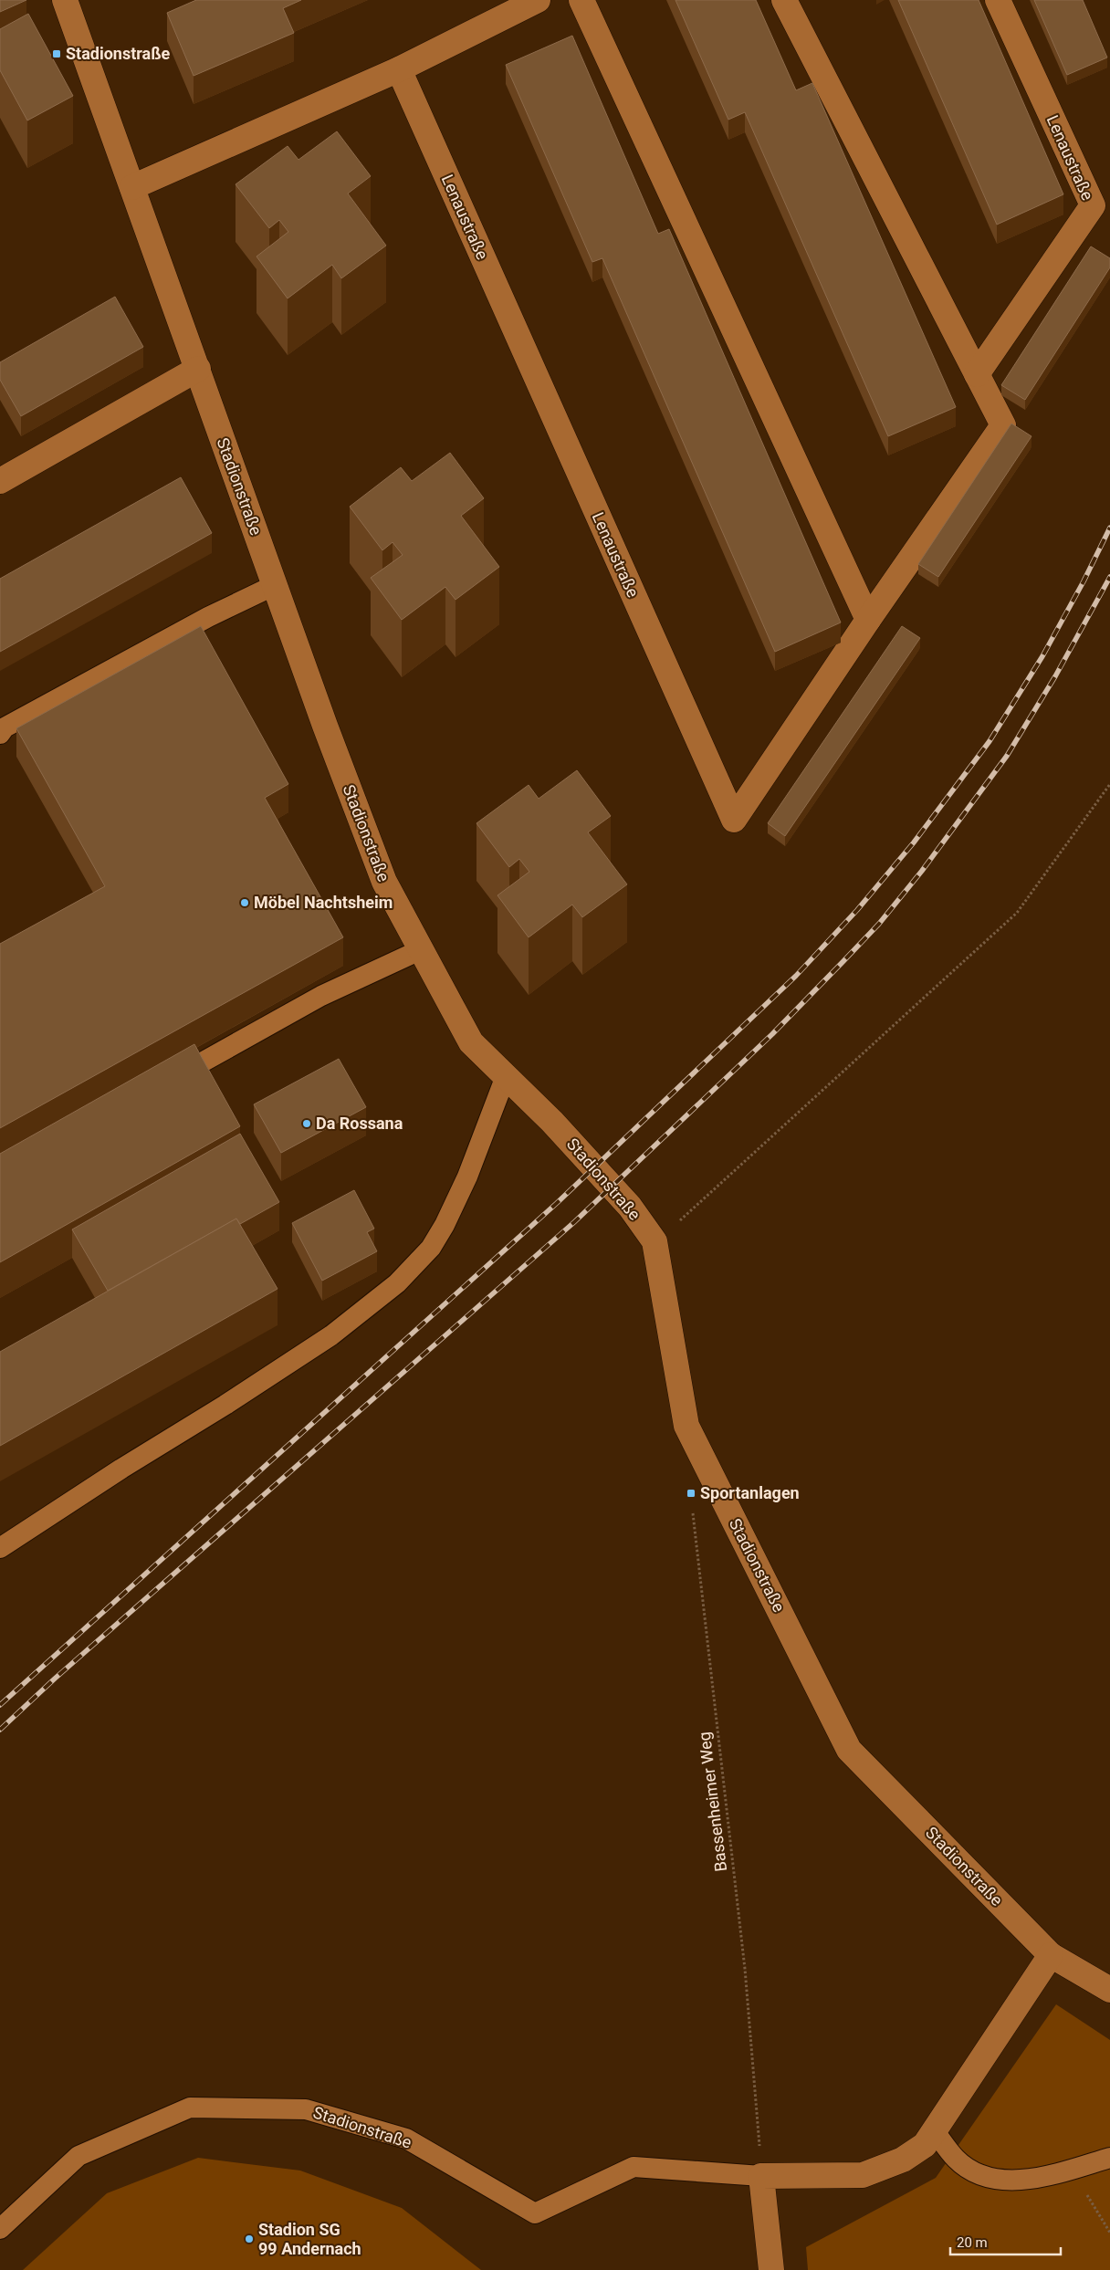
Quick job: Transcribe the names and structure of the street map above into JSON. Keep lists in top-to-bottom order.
{
  "streets": {
    "street": ["Lenaustraße", "Stadionstraße"],
    "path": ["Bassenheimer Weg"]
  },
  "crossings": [
    ["Stadionstraße", "Bassenheimer Weg"]
  ],
  "places": {
    "transit": ["Stadionstraße", "Sportanlagen"],
    "other": ["Möbel Nachtsheim", "Da Rossana", "Stadion SG 99 Andernach"]
  },
  "scale_bar": "20 m"
}
